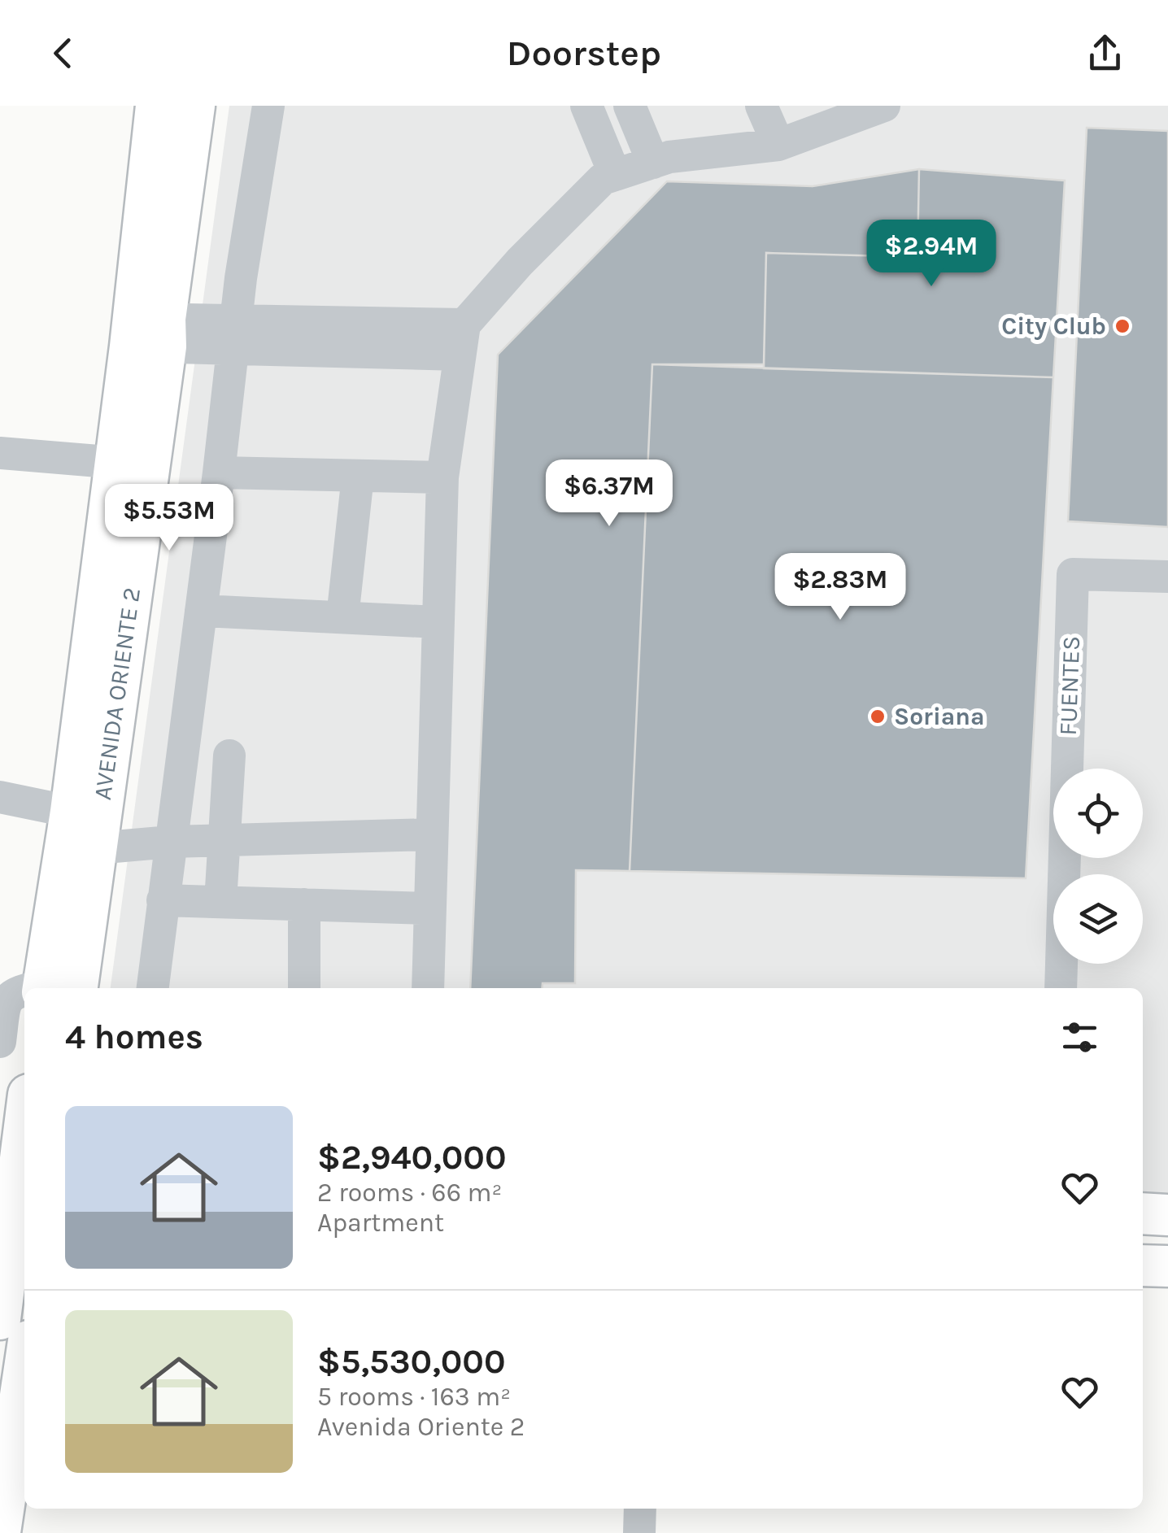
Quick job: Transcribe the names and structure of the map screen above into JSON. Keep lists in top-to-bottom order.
{
  "streets": {
    "main road": ["AVENIDA ORIENTE 2"],
    "street": ["FUENTES"]
  },
  "places": ["City Club", "Soriana"],
  "page": {
    "header": "Doorstep",
    "price": [
      "$2.94M",
      "$6.37M",
      "$5.53M",
      "$2.83M"
    ],
    "heading": "4 homes",
    "list": [
      {
        "name": "$2,940,000",
        "note": "2 rooms · 66 m² · Apartment"
      },
      {
        "name": "$5,530,000",
        "note": "5 rooms · 163 m² · Avenida Oriente 2"
      }
    ]
  }
}
